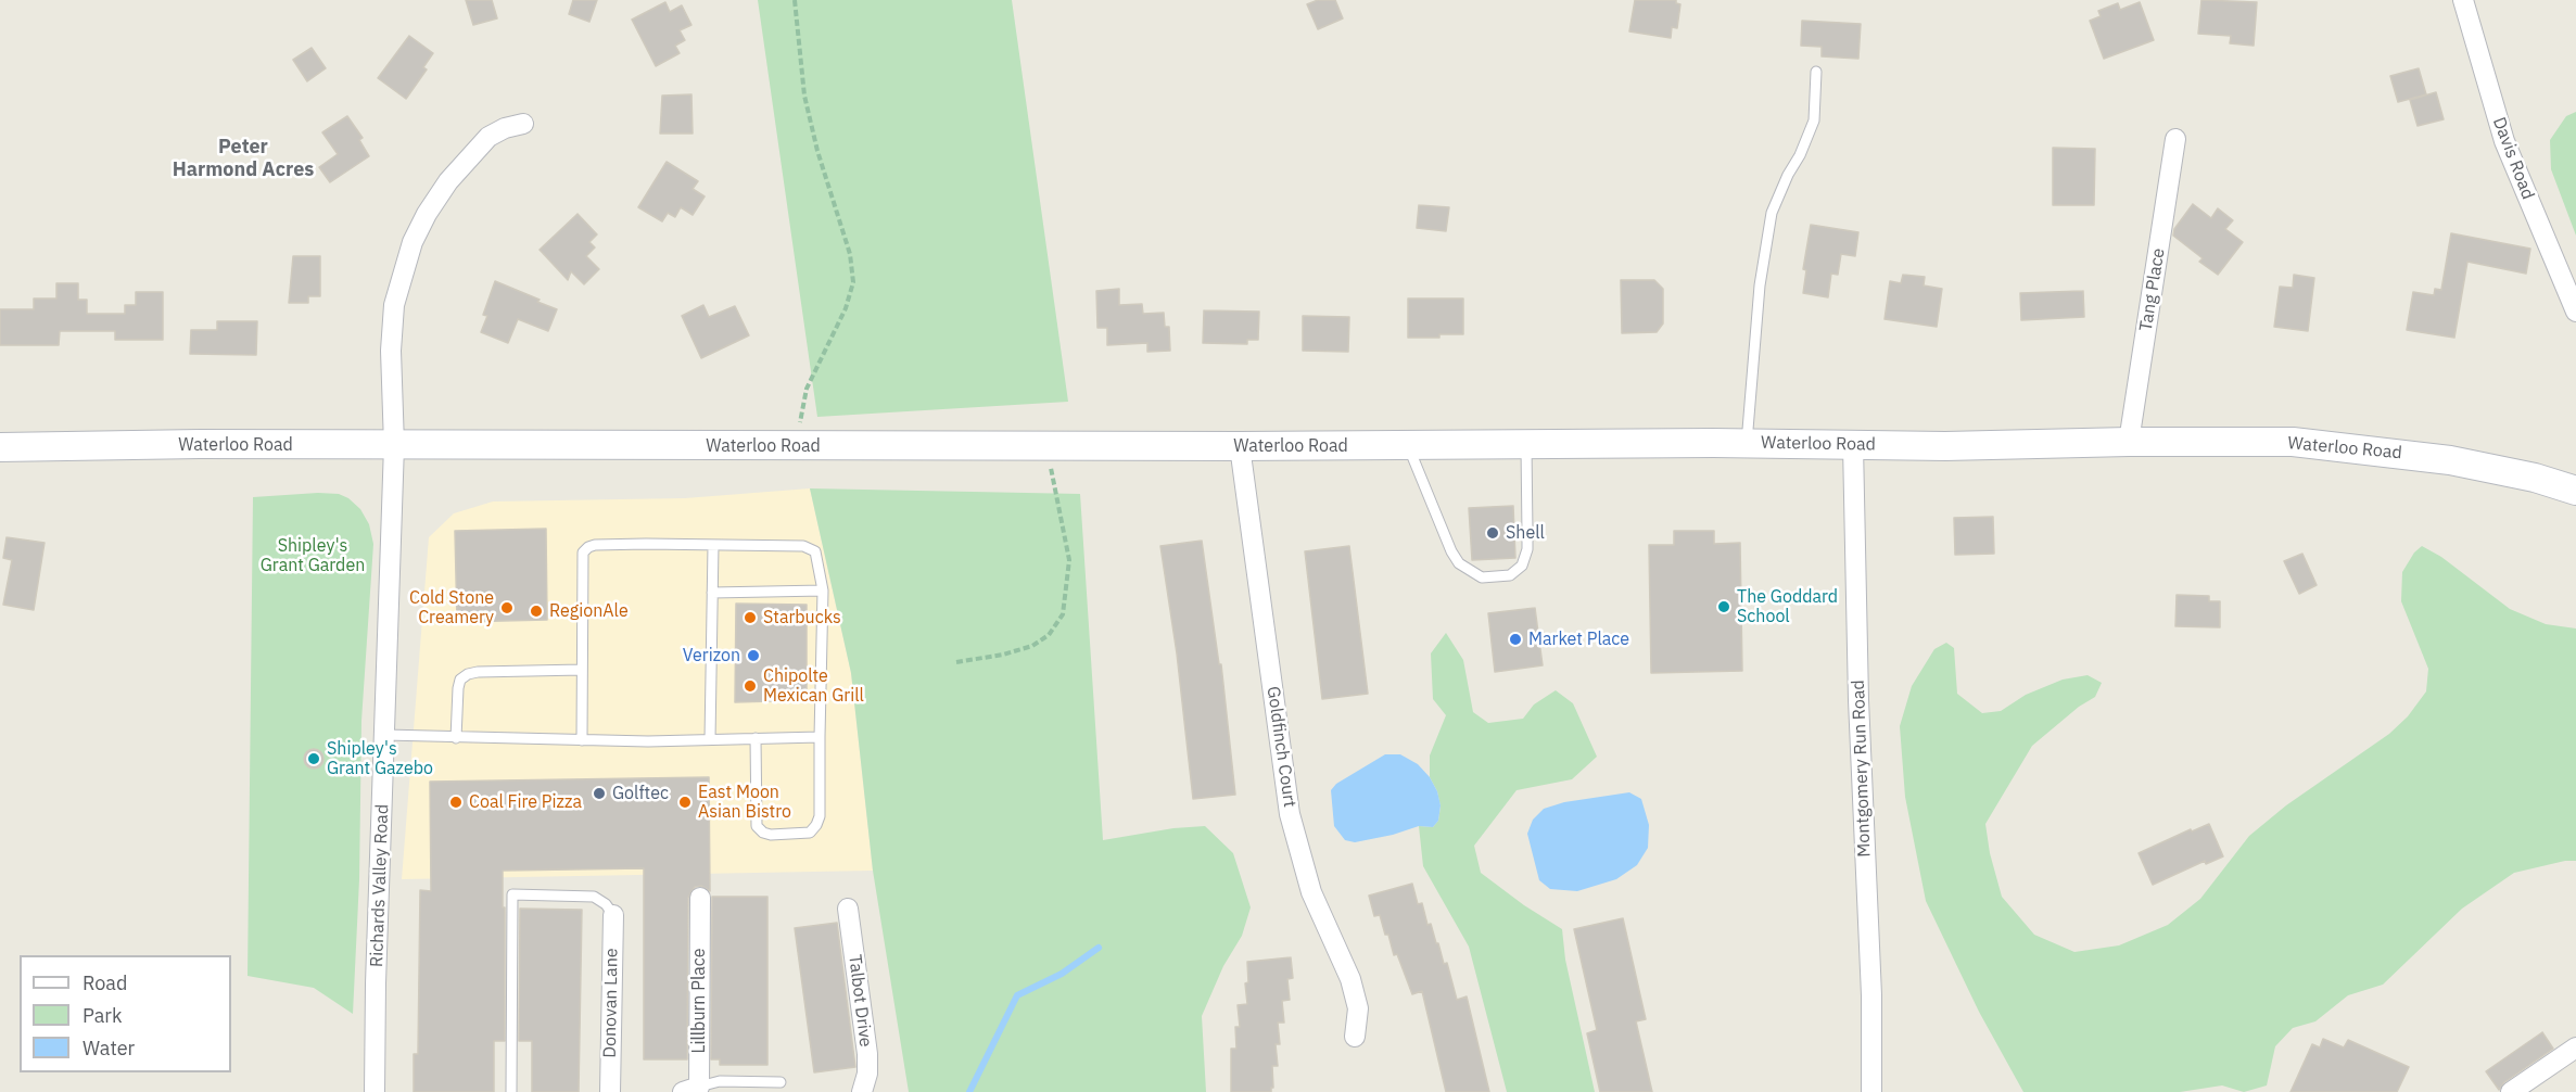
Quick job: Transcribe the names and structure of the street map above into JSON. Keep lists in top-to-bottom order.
{
  "streets": {
    "main road": ["Waterloo Road"],
    "street": [
      "Davis Road",
      "Tang Place",
      "Goldfinch Court",
      "Montgomery Run Road",
      "Richards Valley Road",
      "Lillburn Place",
      "Talbot Drive",
      "Donovan Lane"
    ]
  },
  "crossings": [
    ["Tang Place", "Waterloo Road"],
    ["Waterloo Road", "Goldfinch Court"],
    ["Waterloo Road", "Montgomery Run Road"],
    ["Waterloo Road", "Richards Valley Road"]
  ],
  "districts": ["Peter Harmond Acres"],
  "parks": ["Shipley's Grant Garden"],
  "places": [
    "Shell",
    "The Goddard School",
    "Cold Stone Creamery",
    "RegionAle",
    "Starbucks",
    "Market Place",
    "Verizon",
    "Chipolte Mexican Grill",
    "Shipley's Grant Gazebo",
    "Golftec",
    "Coal Fire Pizza",
    "East Moon Asian Bistro"
  ],
  "legend": ["Road", "Park", "Water"]
}
